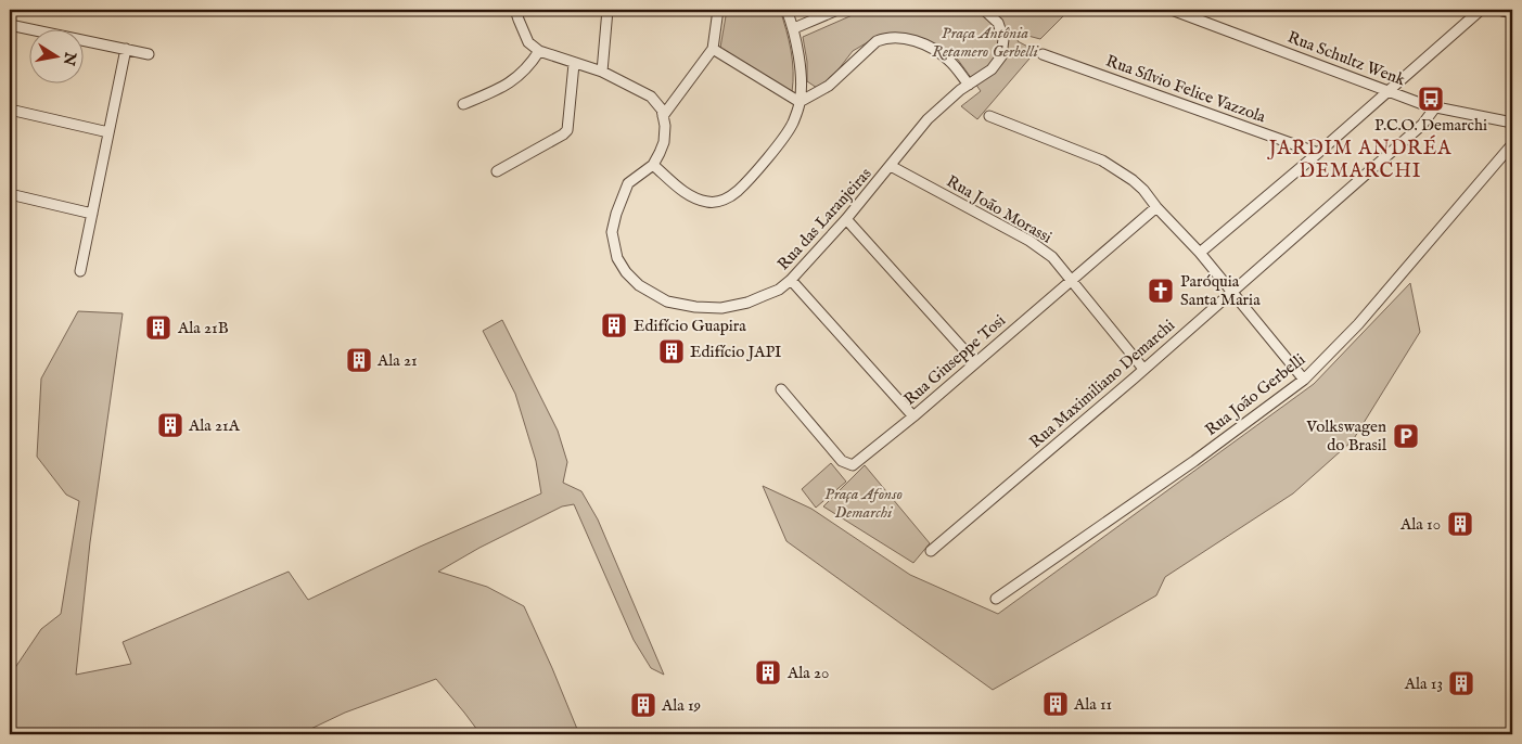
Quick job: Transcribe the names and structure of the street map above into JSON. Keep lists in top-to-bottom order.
{
  "streets": {
    "street": [
      "Rua Schultz Wenk",
      "Rua Sílvio Felice Vazzola",
      "Rua João Morassi",
      "Rua das Laranjeiras",
      "Rua Giuseppe Tosi",
      "Rua Maximiliano Demarchi",
      "Rua João Gerbelli"
    ]
  },
  "crossings": [
    ["Rua Schultz Wenk", "Rua Maximiliano Demarchi"],
    ["Rua João Morassi", "Rua das Laranjeiras"],
    ["Rua João Morassi", "Rua Giuseppe Tosi"],
    ["Rua João Morassi", "Rua Maximiliano Demarchi"]
  ],
  "districts": ["JARDIM ANDRÉA DEMARCHI"],
  "parks": ["Praça Antônia Retamero Gerbelli", "Praça Afonso Demarchi"],
  "places": {
    "bus stop": ["P.C.O. Demarchi"],
    "church": ["Paróquia Santa Maria"],
    "building": [
      "Edifício Guapira",
      "Ala 21B",
      "Edifício JAPI",
      "Ala 21",
      "Ala 21A",
      "Ala 10",
      "Ala 20",
      "Ala 13",
      "Ala 11",
      "Ala 19"
    ],
    "parking": ["Volkswagen do Brasil"]
  },
  "north": "right"
}
